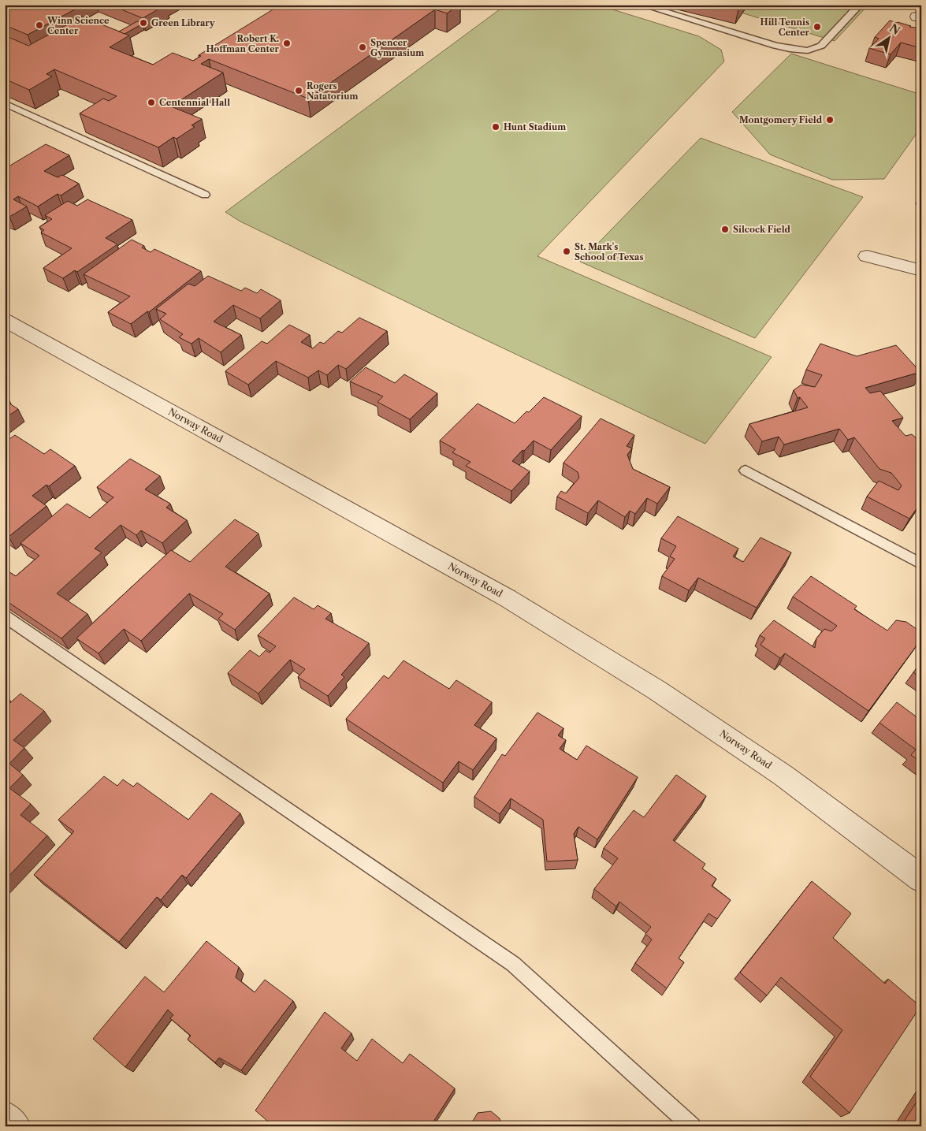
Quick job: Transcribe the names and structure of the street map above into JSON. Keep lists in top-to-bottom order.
{
  "streets": {
    "street": ["Norway Road"]
  },
  "places": [
    "Green Library",
    "Winn Science Center",
    "Hill Tennis Center",
    "Robert K. Hoffman Center",
    "Spencer Gymnasium",
    "Rogers Natatorium",
    "Centennial Hall",
    "Montgomery Field",
    "Hunt Stadium",
    "Silcock Field",
    "St. Mark's School of Texas"
  ],
  "north": "top right"
}
